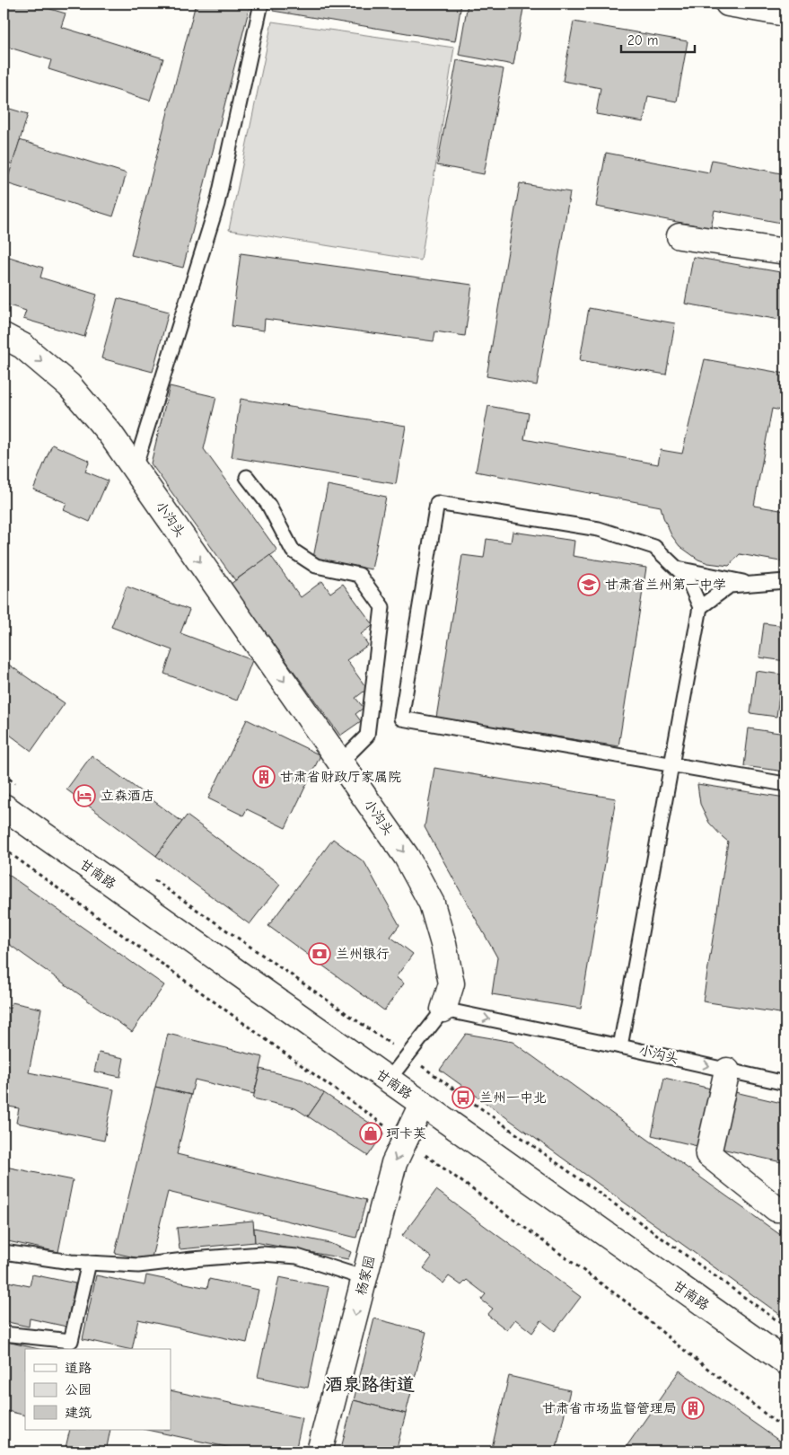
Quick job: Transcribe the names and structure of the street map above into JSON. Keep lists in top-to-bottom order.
{
  "streets": {
    "street": ["小沟头", "甘南路", "杨家园"]
  },
  "crossings": [
    ["甘南路", "杨家园"]
  ],
  "one_way": ["小沟头", "杨家园"],
  "districts": ["酒泉路街道"],
  "places": {
    "school or university": ["甘肃省兰州第一中学"],
    "building": ["甘肃省财政厅家属院", "甘肃省市场监督管理局"],
    "hotel": ["立森酒店"],
    "bank": ["兰州银行"],
    "bus stop": ["兰州一中北"],
    "shop": ["珂卡芙"]
  },
  "legend": ["道路", "公园", "建筑"],
  "scale_bar": "20 m"
}
